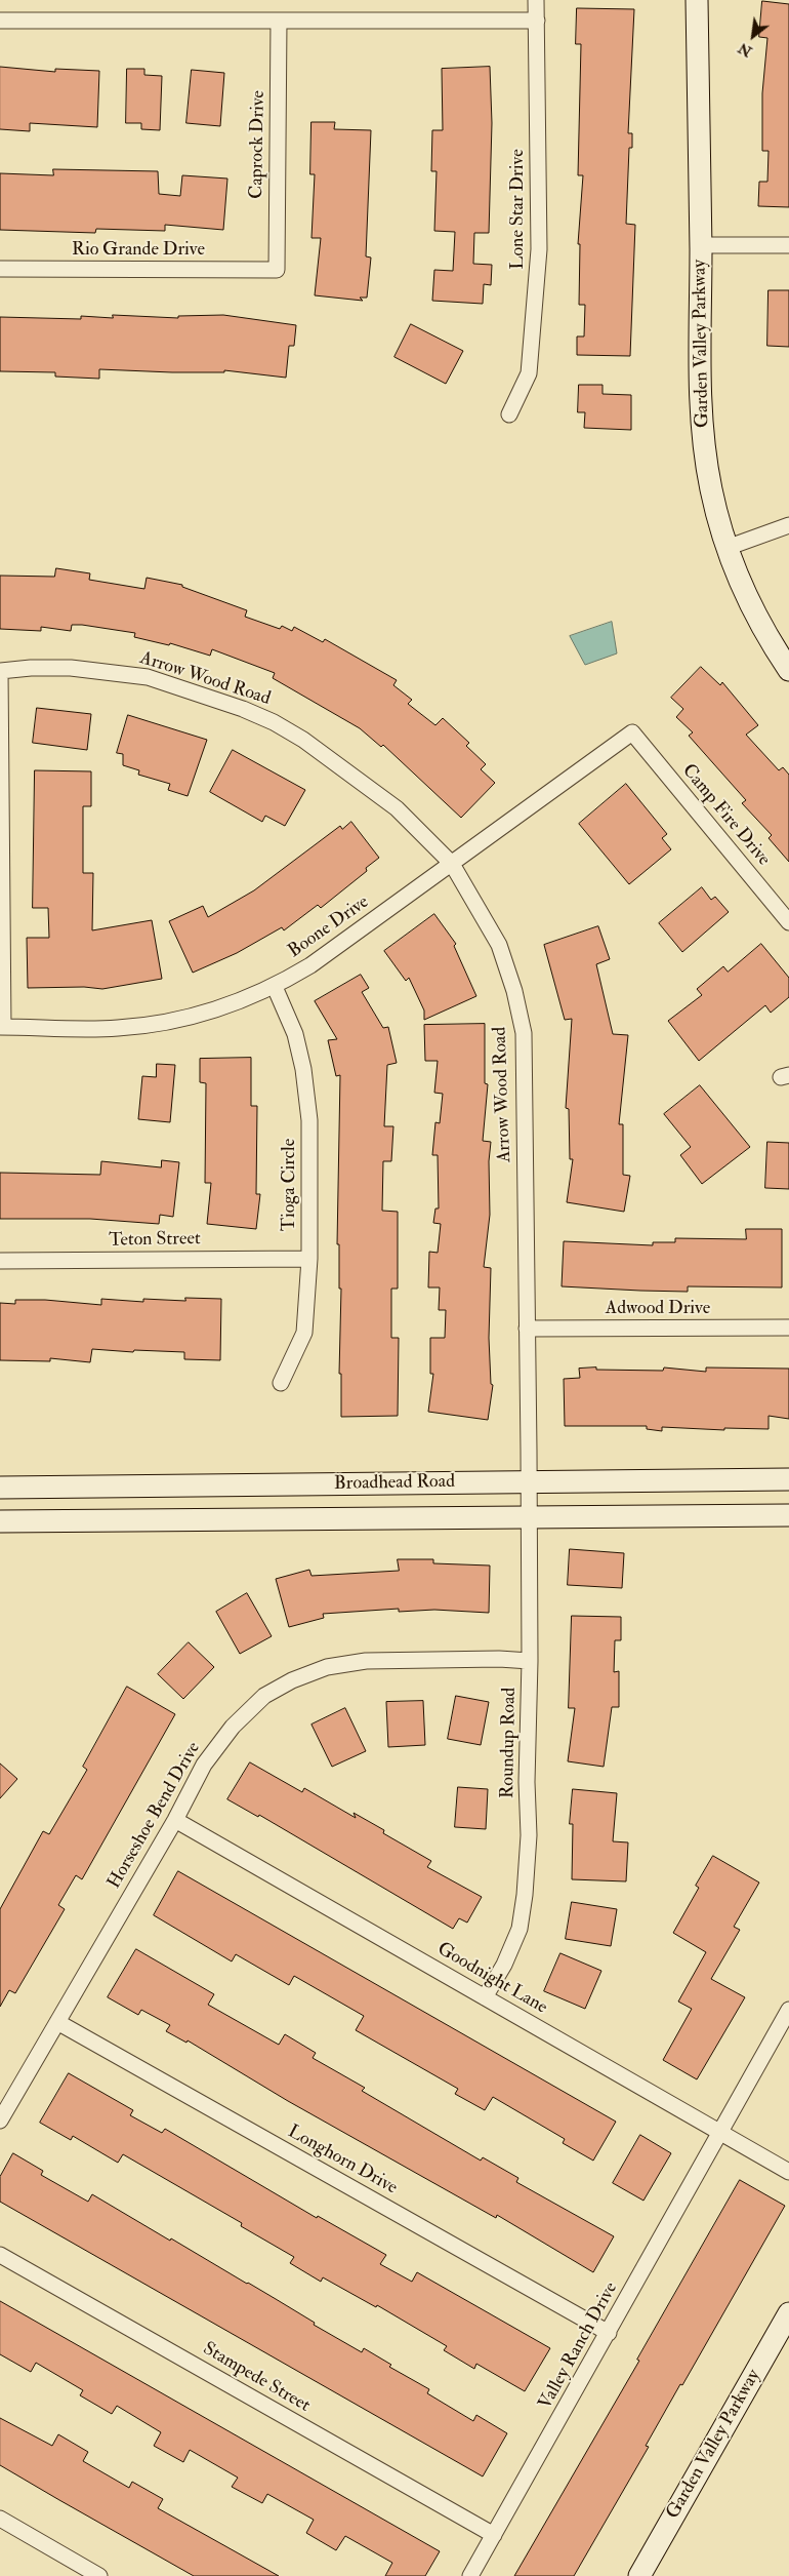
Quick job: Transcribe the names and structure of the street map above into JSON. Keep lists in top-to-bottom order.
{
  "streets": {
    "street": [
      "Caprock Drive",
      "Lone Star Drive",
      "Rio Grande Drive",
      "Garden Valley Parkway",
      "Arrow Wood Road",
      "Camp Fire Drive",
      "Boone Drive",
      "Tioga Circle",
      "Teton Street",
      "Adwood Drive",
      "Broadhead Road",
      "Roundup Road",
      "Horseshoe Bend Drive",
      "Goodnight Lane",
      "Longhorn Drive",
      "Valley Ranch Drive",
      "Stampede Street"
    ]
  },
  "crossings": [
    ["Caprock Drive", "Rio Grande Drive"],
    ["Arrow Wood Road", "Boone Drive"],
    ["Arrow Wood Road", "Adwood Drive"],
    ["Arrow Wood Road", "Broadhead Road"],
    ["Arrow Wood Road", "Roundup Road"],
    ["Camp Fire Drive", "Boone Drive"],
    ["Boone Drive", "Tioga Circle"],
    ["Tioga Circle", "Teton Street"],
    ["Broadhead Road", "Roundup Road"],
    ["Roundup Road", "Horseshoe Bend Drive"],
    ["Roundup Road", "Goodnight Lane"],
    ["Horseshoe Bend Drive", "Goodnight Lane"],
    ["Horseshoe Bend Drive", "Longhorn Drive"],
    ["Goodnight Lane", "Valley Ranch Drive"],
    ["Longhorn Drive", "Valley Ranch Drive"],
    ["Valley Ranch Drive", "Stampede Street"]
  ],
  "north": "bottom left"
}
